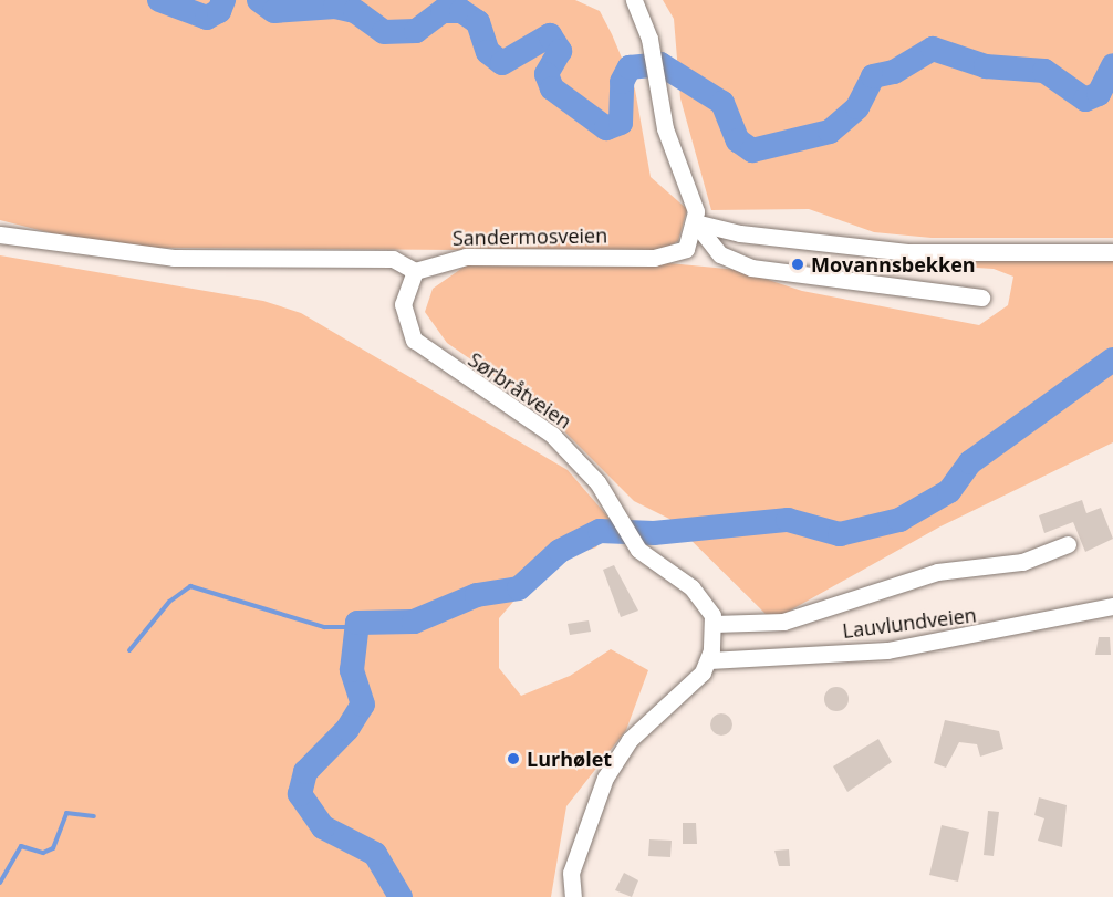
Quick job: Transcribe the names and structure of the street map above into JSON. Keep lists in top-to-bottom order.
{
  "streets": {
    "street": ["Sandermosveien", "Sørbråtveien", "Lauvlundveien"]
  },
  "crossings": [
    ["Sandermosveien", "Sørbråtveien"]
  ],
  "places": ["Movannsbekken", "Lurhølet"]
}
